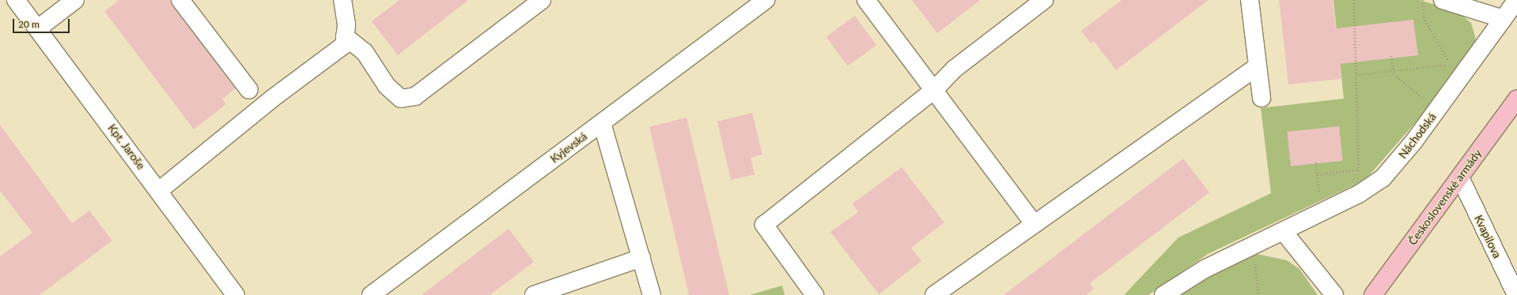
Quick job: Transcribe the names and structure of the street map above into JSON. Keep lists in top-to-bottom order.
{
  "streets": {
    "main road": ["Československé armády"],
    "street": [
      "Náchodská",
      "Kpt. Jaroše",
      "Kyjevská",
      "Kvapilova"
    ]
  },
  "crossings": [
    ["Československé armády", "Kvapilova"]
  ],
  "scale_bar": "20 m"
}
